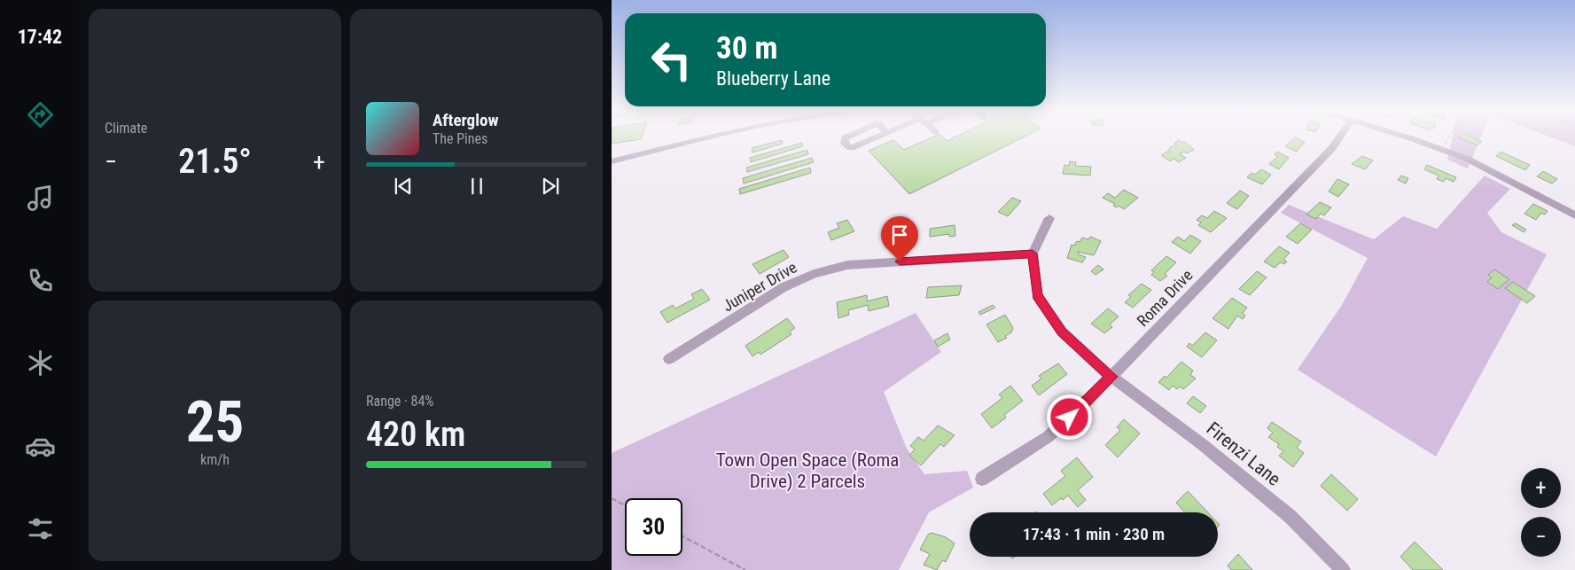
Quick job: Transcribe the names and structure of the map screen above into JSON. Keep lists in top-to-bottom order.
{
  "streets": {
    "street": ["Juniper Drive", "Roma Drive", "Firenzi Lane"]
  },
  "crossings": [
    ["Juniper Drive", "Firenzi Lane"],
    ["Roma Drive", "Firenzi Lane"]
  ],
  "parks": ["Town Open Space (Roma Drive) 2 Parcels"],
  "page": {
    "tabs": "17:42",
    "tile": [
      "Climate",
      ["25", "km/h"],
      ["Range · 84%", "420 km"]
    ],
    "turn": ["30 m", "Blueberry Lane"],
    "song": ["Afterglow", "The Pines"],
    "heat": ["−", "21.5°", "+"],
    "map_buttons": ["+", "−"],
    "limit": "30",
    "trip": "17:43 · 1 min · 230 m"
  }
}
